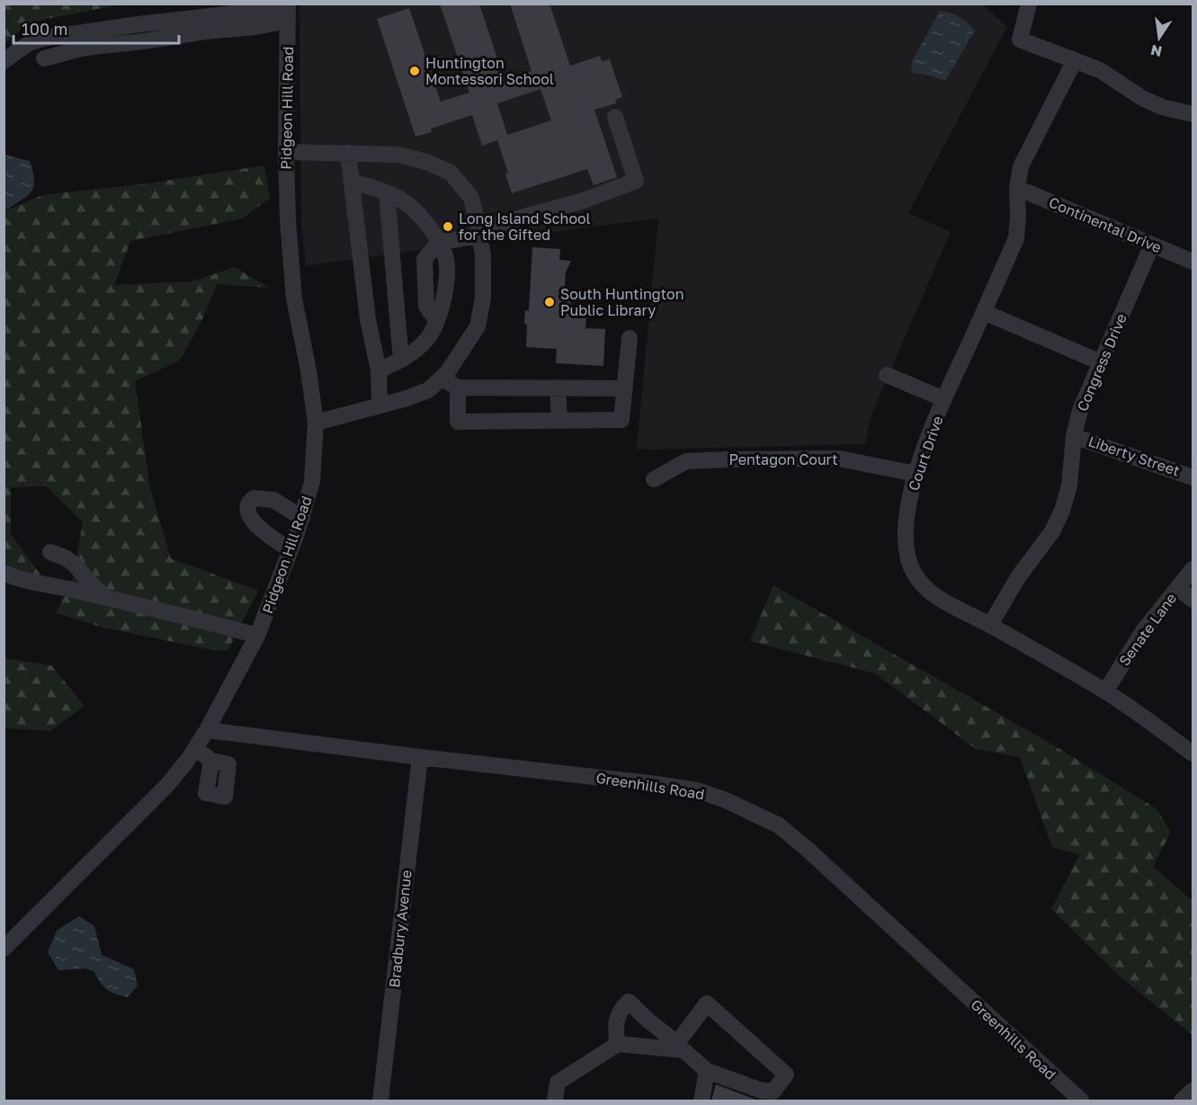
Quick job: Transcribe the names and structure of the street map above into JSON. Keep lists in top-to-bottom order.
{
  "streets": {
    "street": [
      "Pidgeon Hill Road",
      "Continental Drive",
      "Congress Drive",
      "Court Drive",
      "Liberty Street",
      "Pentagon Court",
      "Senate Lane",
      "Greenhills Road",
      "Bradbury Avenue"
    ]
  },
  "crossings": [
    ["Pidgeon Hill Road", "Greenhills Road"],
    ["Continental Drive", "Congress Drive"],
    ["Continental Drive", "Court Drive"],
    ["Congress Drive", "Court Drive"],
    ["Congress Drive", "Liberty Street"],
    ["Court Drive", "Pentagon Court"],
    ["Court Drive", "Senate Lane"],
    ["Greenhills Road", "Bradbury Avenue"]
  ],
  "places": ["Huntington Montessori School", "Long Island School for the Gifted", "South Huntington Public Library"],
  "scale_bar": "100 m",
  "north": "bottom"
}
